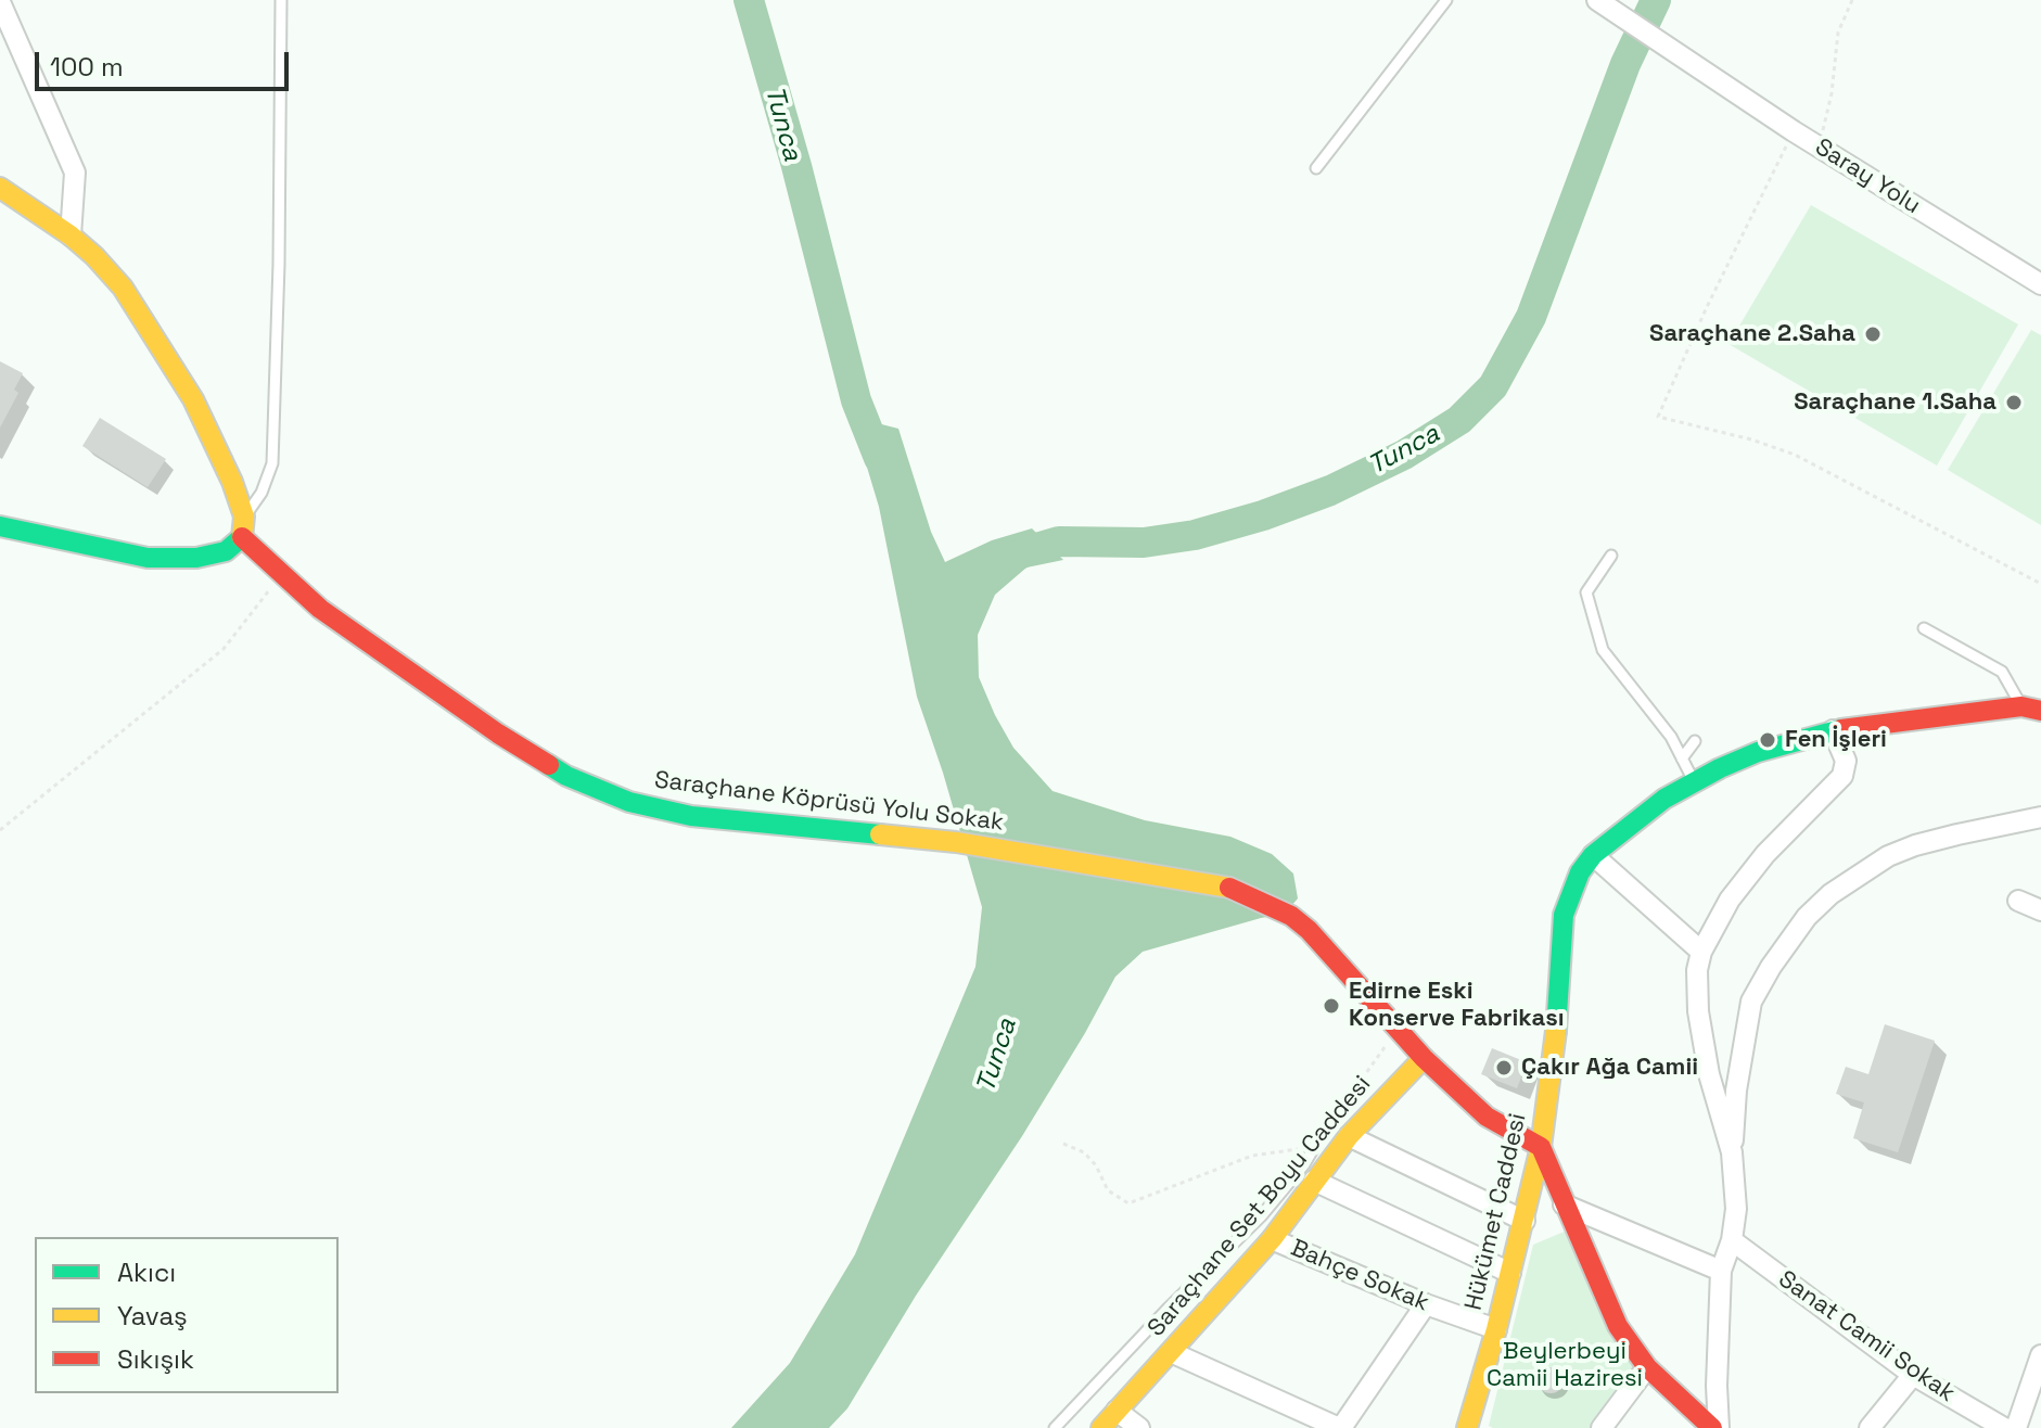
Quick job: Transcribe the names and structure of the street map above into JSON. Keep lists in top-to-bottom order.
{
  "streets": {
    "street": [
      "Saray Yolu",
      "Saraçhane Köprüsü Yolu Sokak",
      "Saraçhane Set Boyu Caddesi",
      "Hükümet Caddesi",
      "Bahçe Sokak",
      "Sanat Camii Sokak"
    ]
  },
  "crossings": [
    ["Saraçhane Köprüsü Yolu Sokak", "Saraçhane Set Boyu Caddesi"],
    ["Saraçhane Köprüsü Yolu Sokak", "Hükümet Caddesi"],
    ["Saraçhane Set Boyu Caddesi", "Bahçe Sokak"],
    ["Hükümet Caddesi", "Bahçe Sokak"]
  ],
  "water": ["Tunca"],
  "parks": ["Beylerbeyi Camii Haziresi"],
  "places": [
    "Saraçhane 2.Saha",
    "Saraçhane 1.Saha",
    "Fen İşleri",
    "Edirne Eski Konserve Fabrikası",
    "Çakır Ağa Camii"
  ],
  "legend": ["Akıcı", "Yavaş", "Sıkışık"],
  "scale_bar": "100 m"
}
